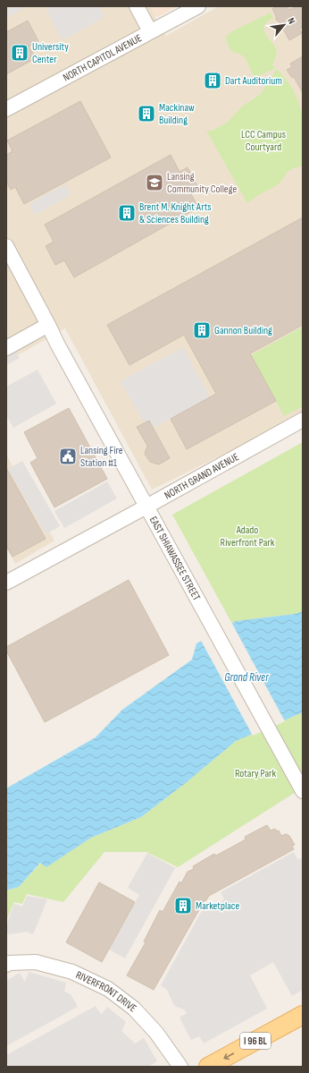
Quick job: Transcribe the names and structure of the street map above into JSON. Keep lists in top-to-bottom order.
{
  "streets": {
    "main road": ["I 96 BL"],
    "street": [
      "NORTH CAPITOL AVENUE",
      "NORTH GRAND AVENUE",
      "EAST SHIAWASSEE STREET",
      "RIVERFRONT DRIVE"
    ]
  },
  "crossings": [
    ["NORTH GRAND AVENUE", "EAST SHIAWASSEE STREET"]
  ],
  "water": ["Grand River"],
  "parks": ["LCC Campus Courtyard", "Adado Riverfront Park", "Rotary Park"],
  "places": {
    "building": [
      "University Center",
      "Dart Auditorium",
      "Mackinaw Building",
      "Brent M. Knight Arts & Sciences Building",
      "Gannon Building",
      "Marketplace"
    ],
    "school or university": ["Lansing Community College"],
    "public building": ["Lansing Fire Station #1"]
  },
  "north": "top right"
}
